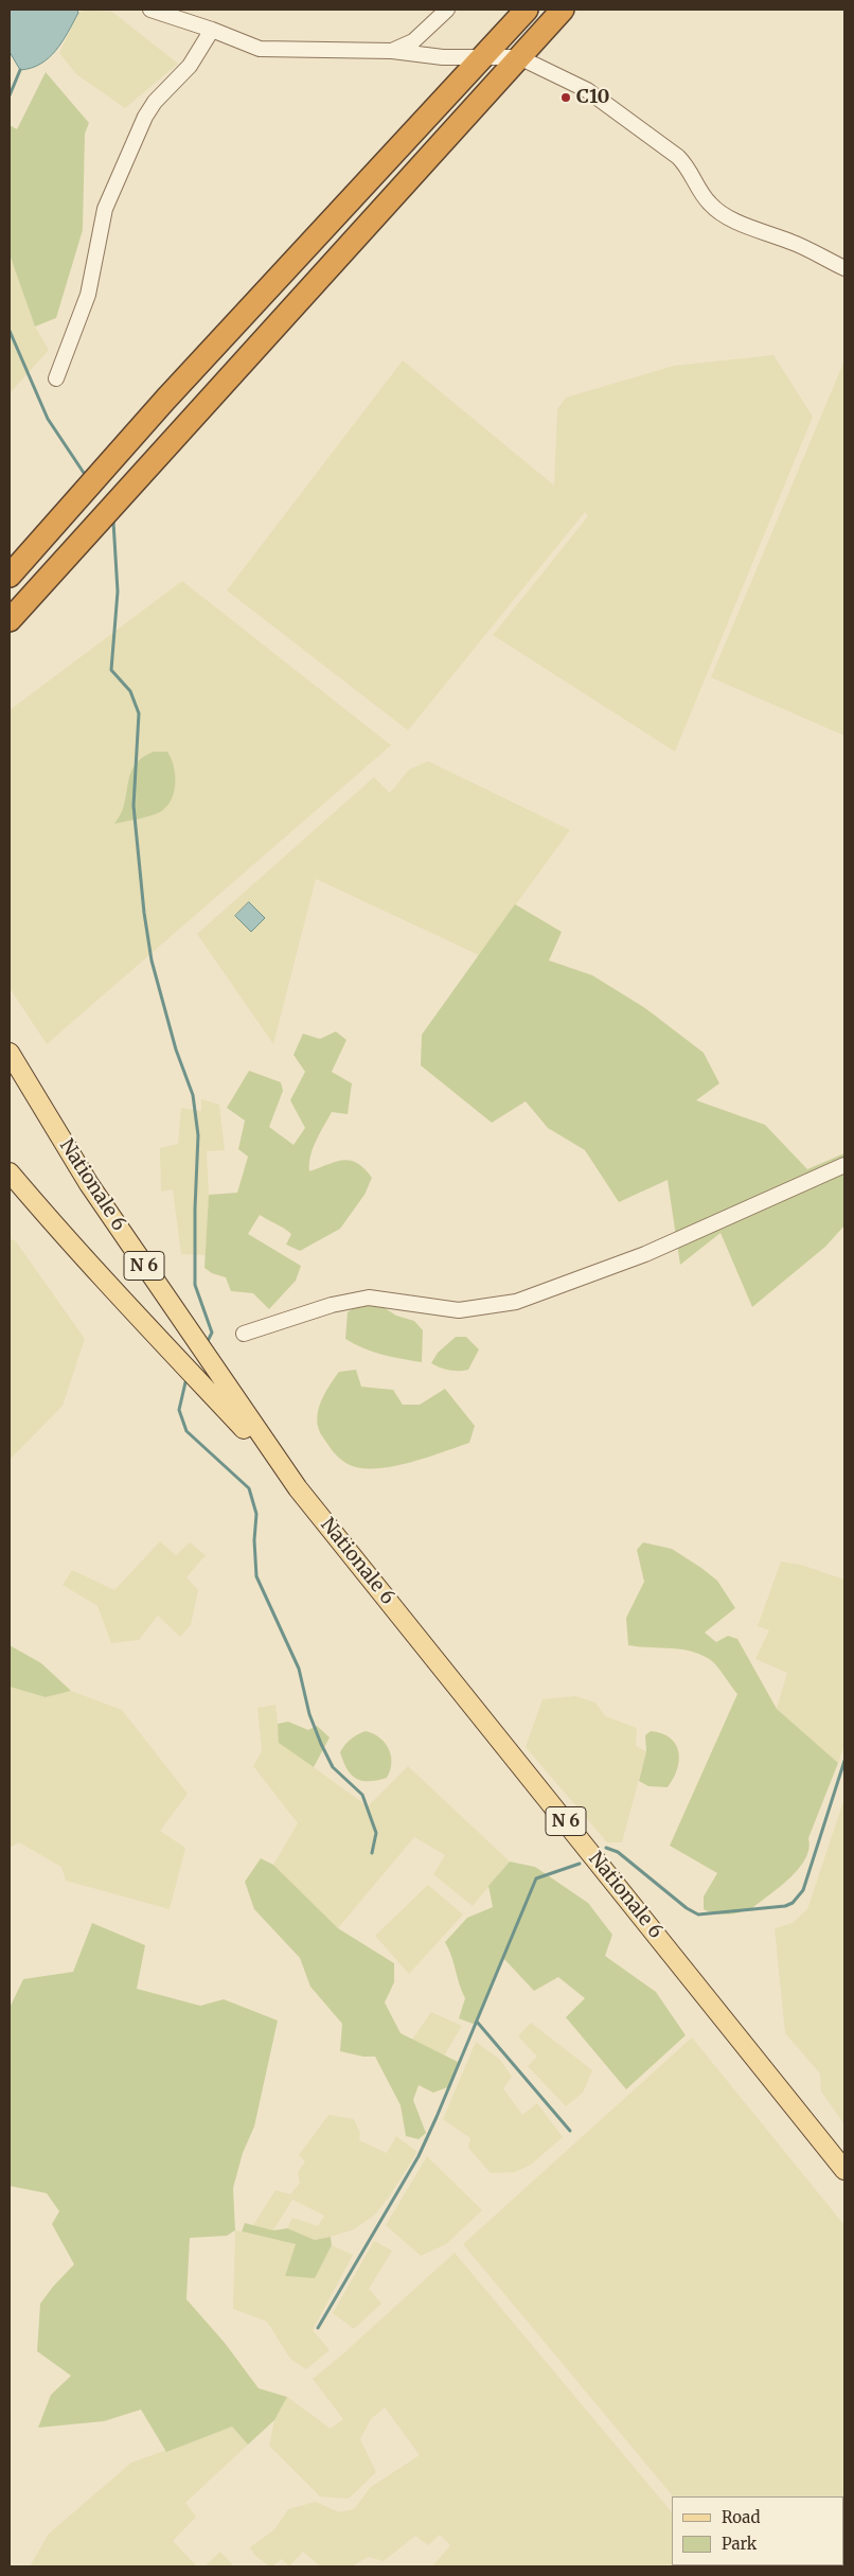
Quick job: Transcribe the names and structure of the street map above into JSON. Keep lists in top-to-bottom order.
{
  "streets": {
    "main road": ["Nationale 6", "N 6"]
  },
  "places": ["C10"],
  "legend": ["Road", "Park"]
}
